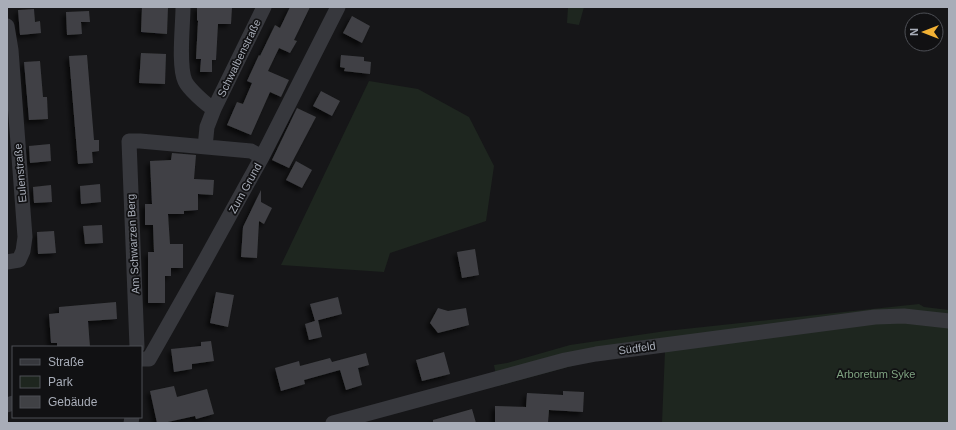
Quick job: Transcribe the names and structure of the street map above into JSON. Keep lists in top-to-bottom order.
{
  "streets": {
    "street": [
      "Schwalbenstraße",
      "Eulenstraße",
      "Zum Grund",
      "Am Schwarzen Berg",
      "Südfeld"
    ]
  },
  "crossings": [
    ["Schwalbenstraße", "Am Schwarzen Berg"]
  ],
  "parks": ["Arboretum Syke"],
  "legend": ["Straße", "Park", "Gebäude"],
  "north": "left"
}
